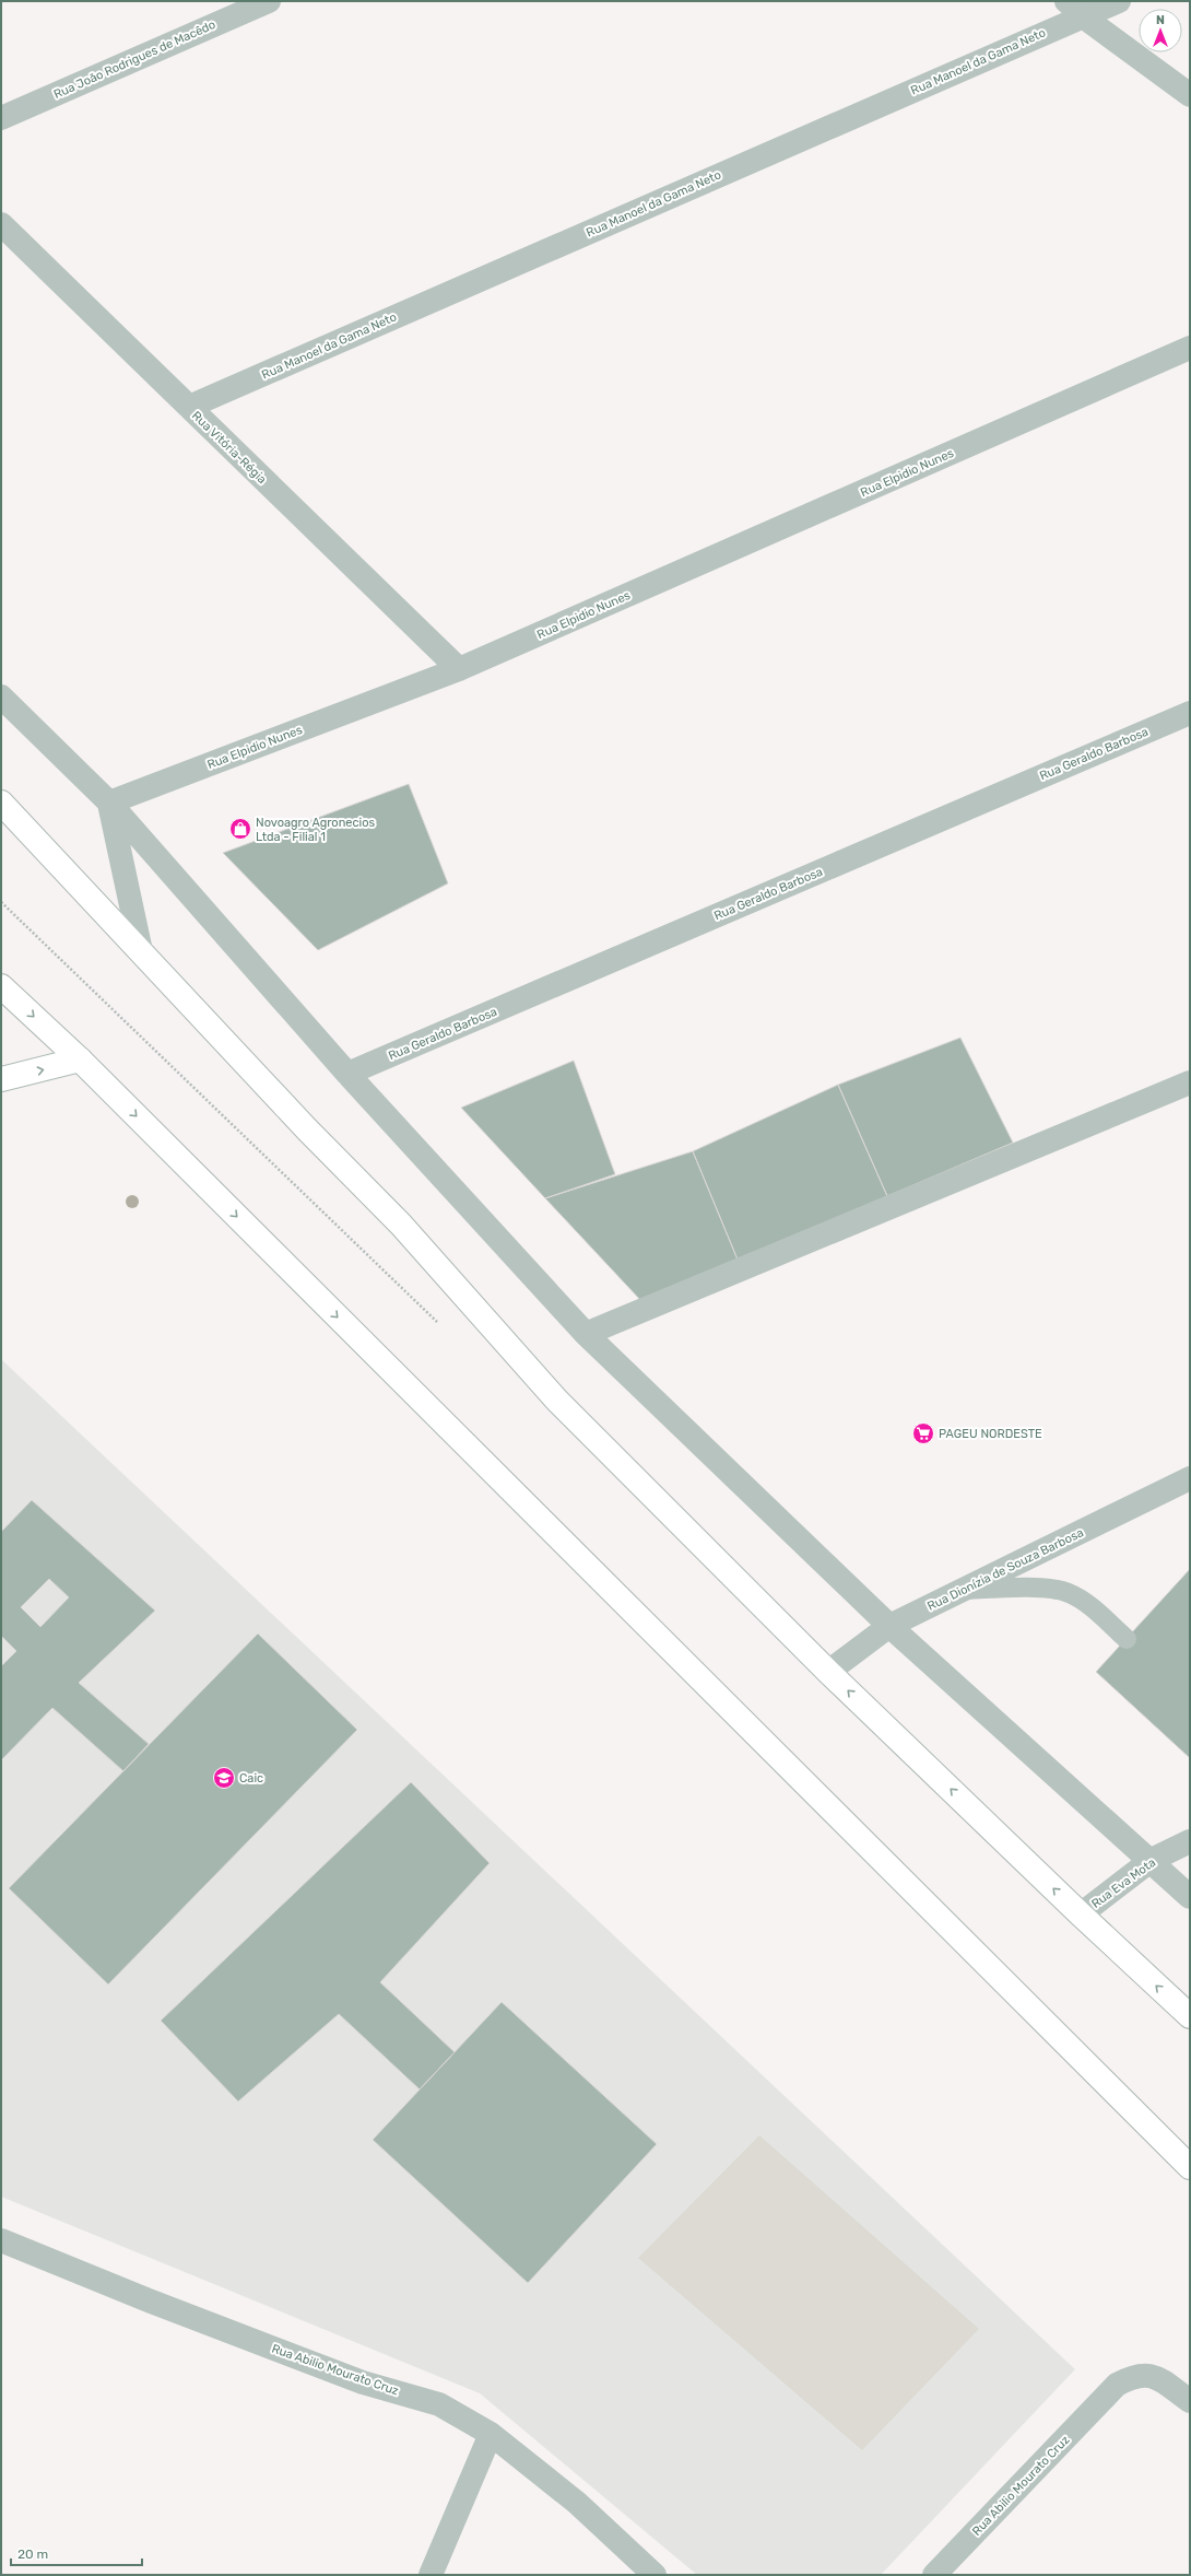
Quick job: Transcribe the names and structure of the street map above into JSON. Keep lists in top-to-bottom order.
{
  "streets": {
    "street": [
      "Rua João Rodrigues de Macêdo",
      "Rua Manoel da Gama Neto",
      "Rua Vitória-Régia",
      "Rua Elpidio Nunes",
      "Rua Geraldo Barbosa",
      "Rua Dionízia de Souza Barbosa",
      "Rua Eva Mota",
      "Rua Abilio Mourato Cruz"
    ]
  },
  "crossings": [
    ["Rua Manoel da Gama Neto", "Rua Vitória-Régia"],
    ["Rua Vitória-Régia", "Rua Elpidio Nunes"]
  ],
  "places": {
    "shop": ["Novoagro Agronecios Ltda - Filial 1"],
    "supermarket": ["PAGEU NORDESTE"],
    "school or university": ["Caic"]
  },
  "scale_bar": "20 m",
  "north": "top"
}
